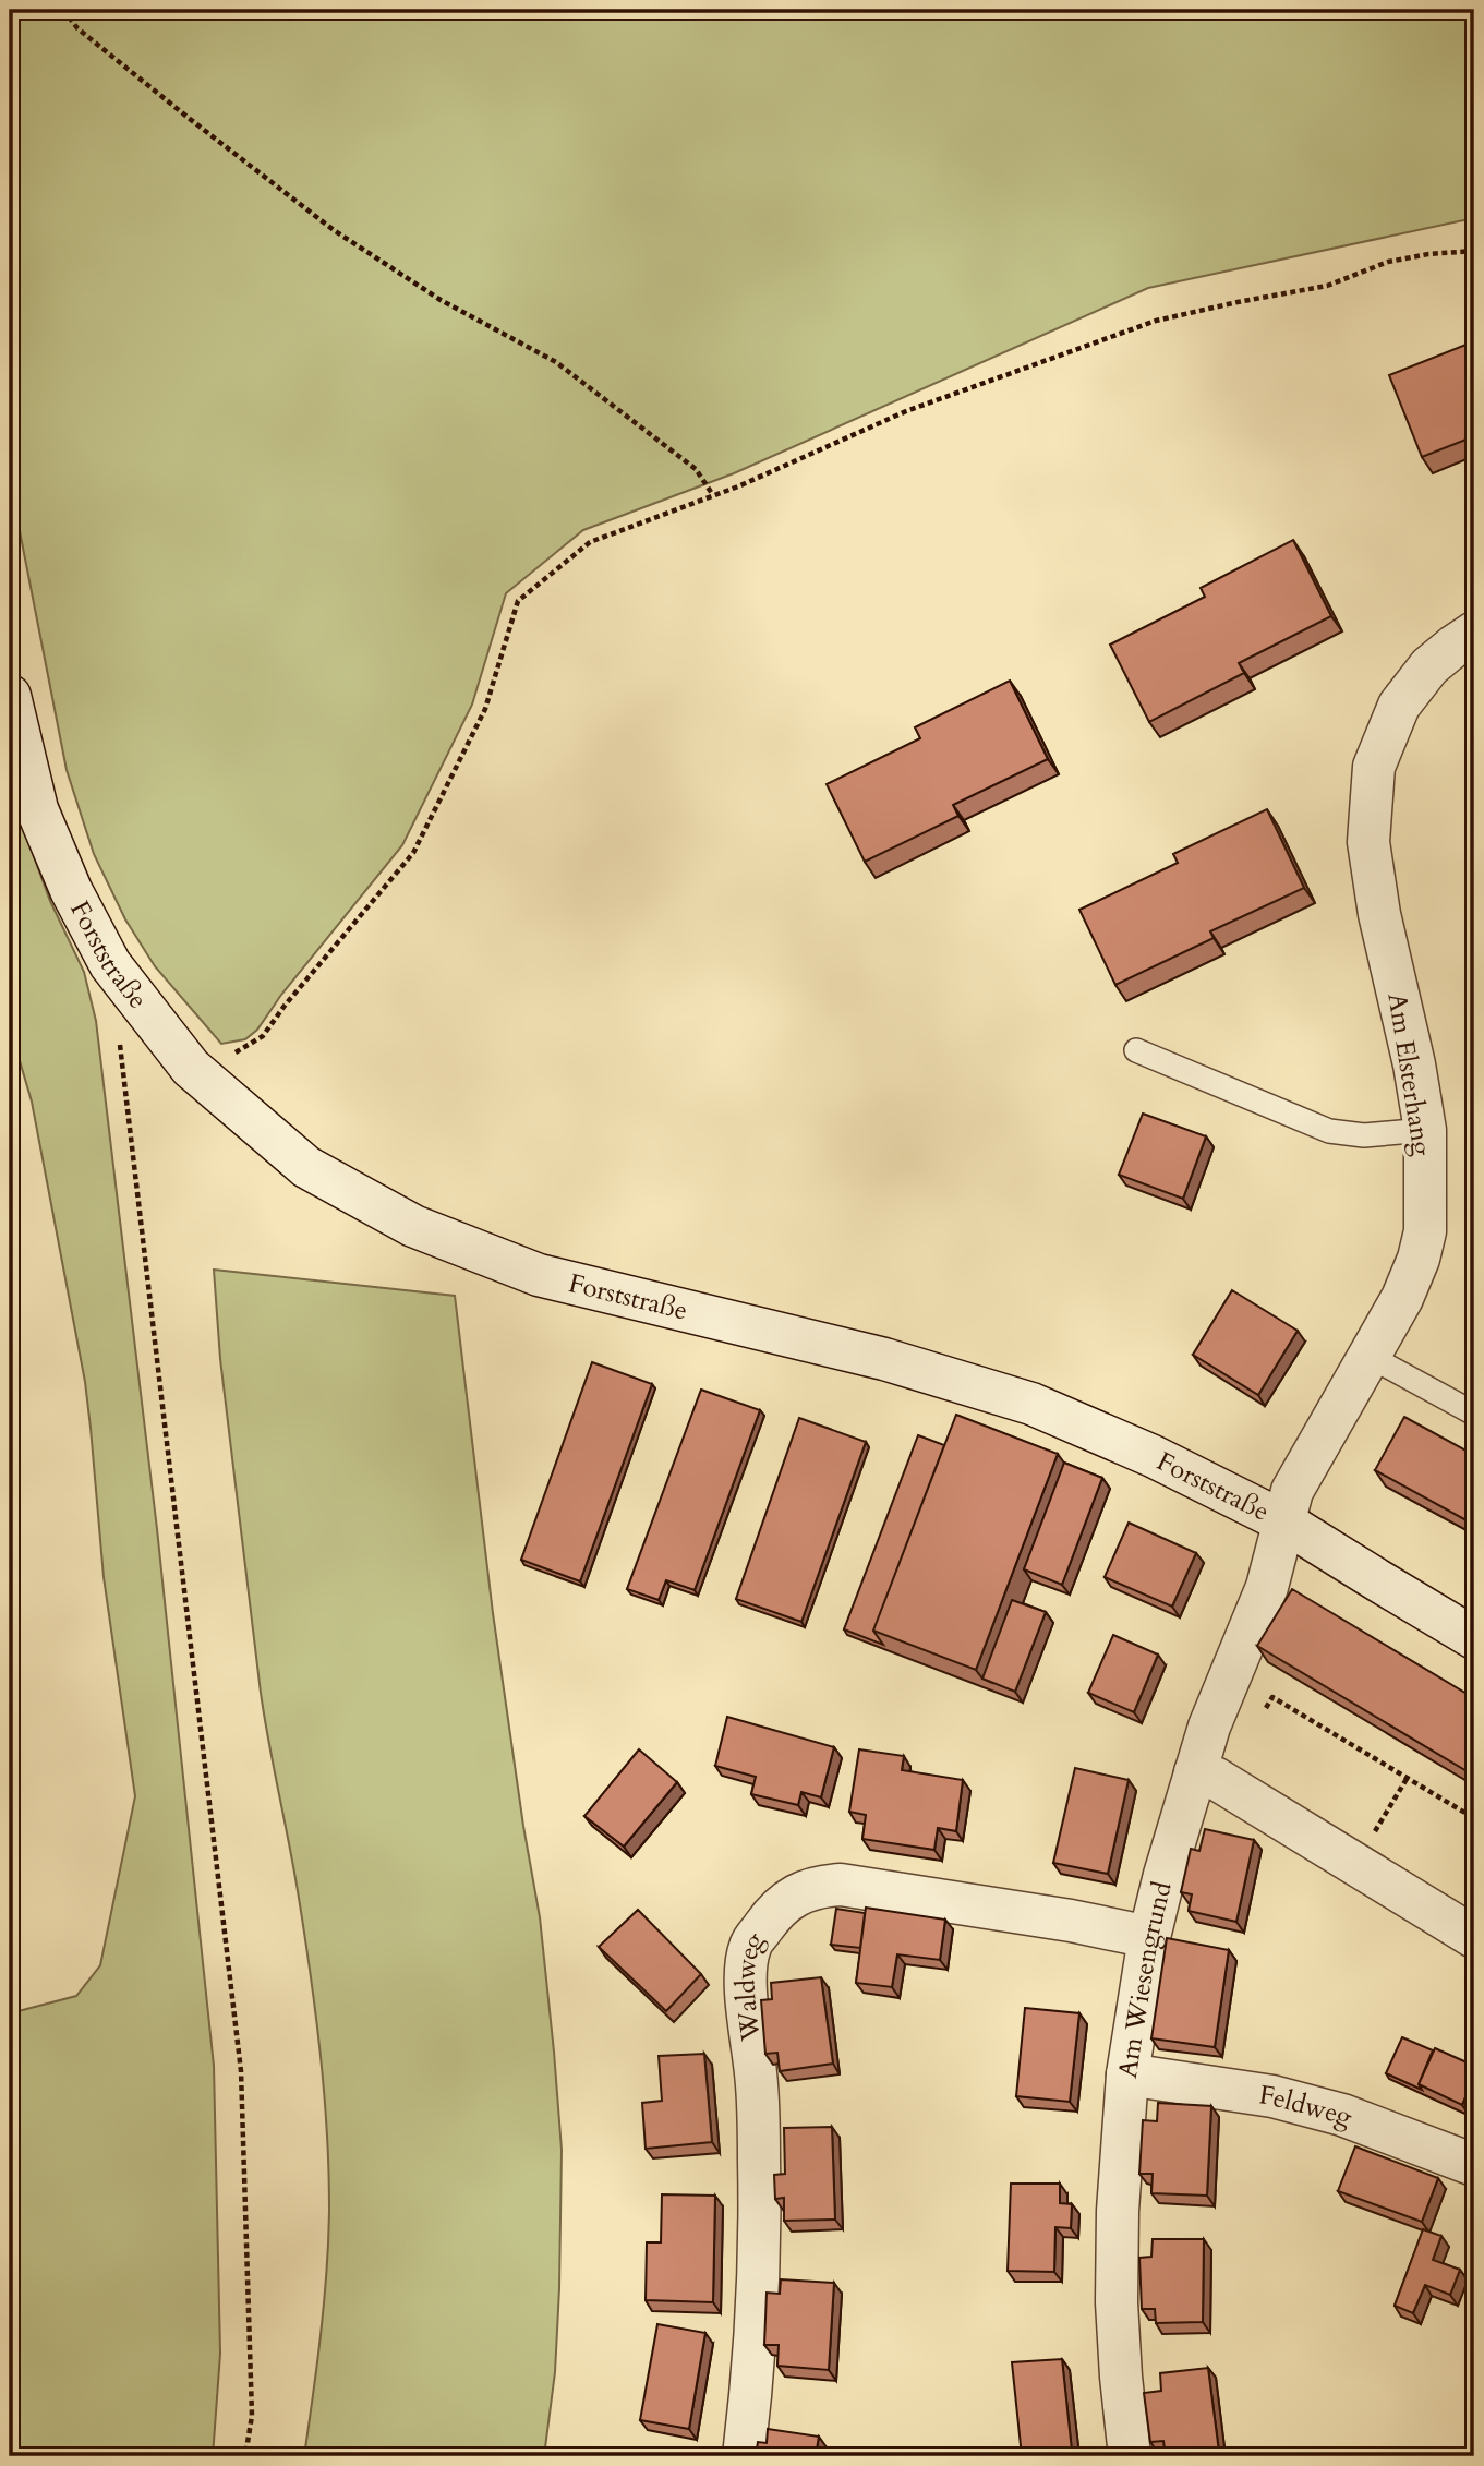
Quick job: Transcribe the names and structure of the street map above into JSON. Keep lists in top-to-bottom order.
{
  "streets": {
    "street": [
      "Forststraße",
      "Am Elsterhang",
      "Am Wiesengrund",
      "Waldweg",
      "Feldweg"
    ]
  },
  "crossings": [
    ["Forststraße", "Am Elsterhang"],
    ["Forststraße", "Am Wiesengrund"],
    ["Am Elsterhang", "Am Wiesengrund"],
    ["Am Wiesengrund", "Waldweg"],
    ["Am Wiesengrund", "Feldweg"]
  ]
}
